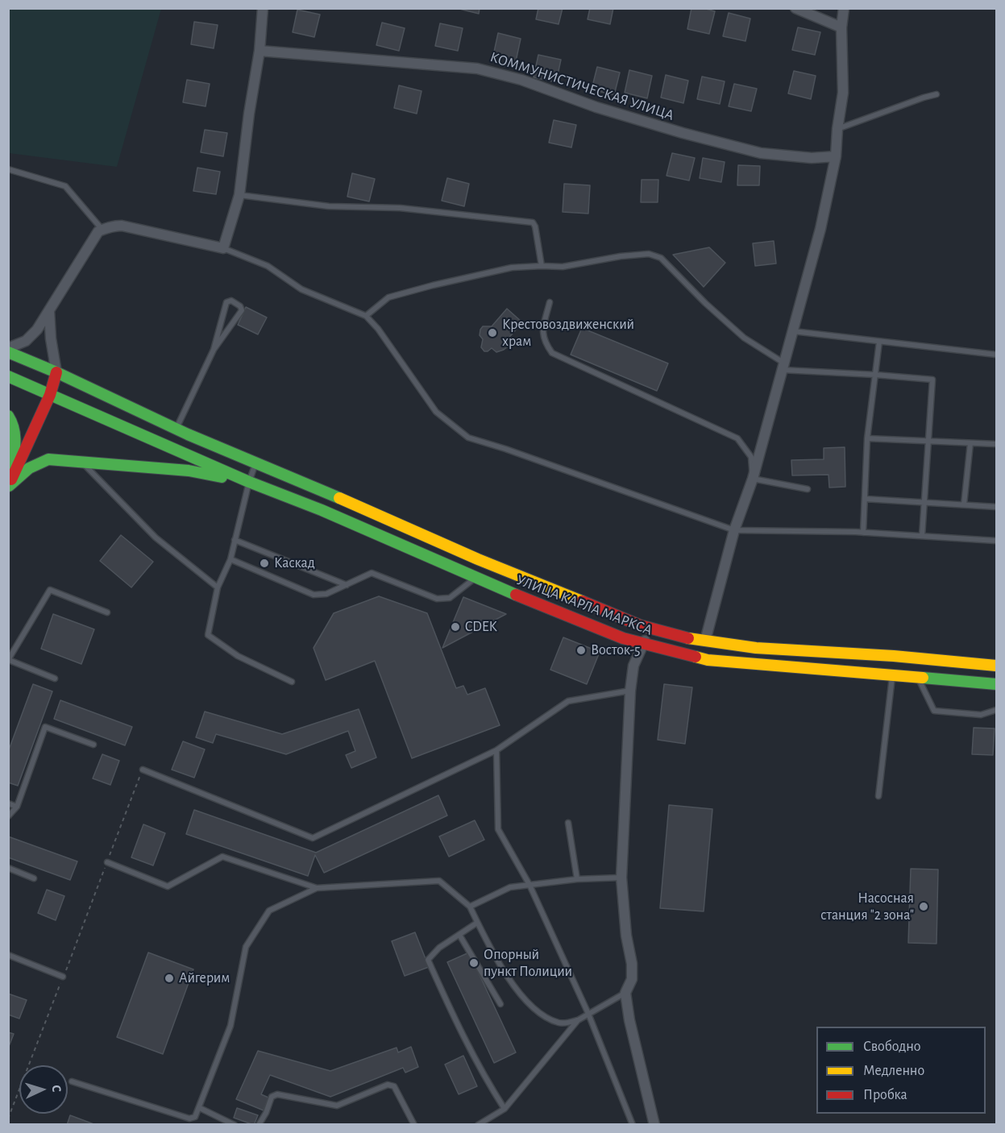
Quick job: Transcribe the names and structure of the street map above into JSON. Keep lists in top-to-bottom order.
{
  "streets": {
    "main road": ["УЛИЦА КАРЛА МАРКСА"],
    "street": ["КОММУНИСТИЧЕСКАЯ УЛИЦА"]
  },
  "places": [
    "Крестовоздвиженский храм",
    "Каскад",
    "CDEK",
    "Восток-5",
    "Насосная станция \"2 зона\"",
    "Опорный пункт Полиции",
    "Айгерим"
  ],
  "legend": ["Свободно", "Медленно", "Пробка"],
  "north": "right"
}
